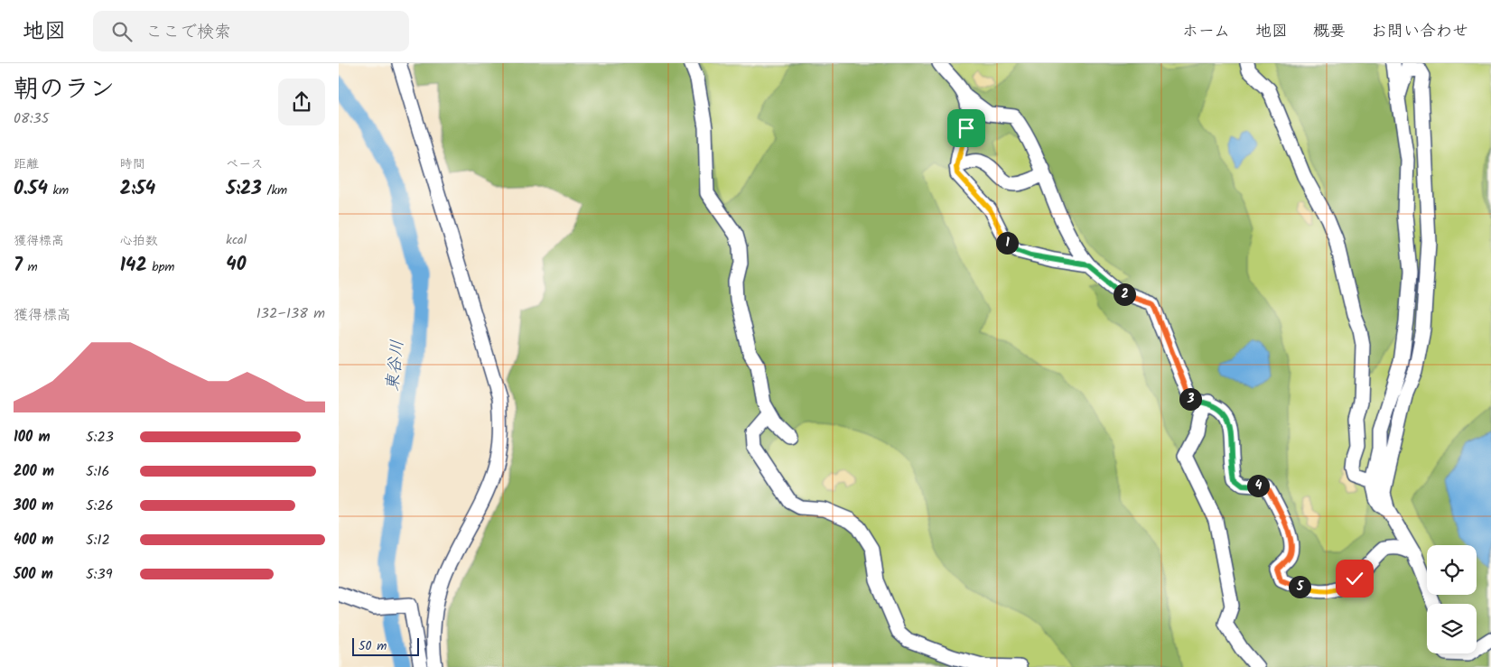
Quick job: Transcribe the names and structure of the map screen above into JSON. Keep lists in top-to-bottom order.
{
  "water": ["東谷川"],
  "scale_bar": "50 m",
  "page": {
    "header": "地図",
    "search": "ここで検索",
    "nav": [
      "ホーム",
      "地図",
      "概要",
      "お問い合わせ"
    ],
    "heading": ["朝のラン", "08:35"],
    "stats": [
      ["距離", "0.54 km"],
      ["時間", "2:54"],
      ["ペース", "5:23 /km"],
      ["獲得標高", "7 m"],
      ["心拍数", "142 bpm"],
      ["kcal", "40"]
    ],
    "pins": [
      "1",
      "2",
      "3",
      "4",
      "5"
    ],
    "chart": ["獲得標高", "132–138 m"],
    "list": [
      {
        "name": "100 m",
        "note": "5:23"
      },
      {
        "name": "200 m",
        "note": "5:16"
      },
      {
        "name": "300 m",
        "note": "5:26"
      },
      {
        "name": "400 m",
        "note": "5:12"
      },
      {
        "name": "500 m",
        "note": "5:39"
      }
    ],
    "scale": "50 m"
  }
}
